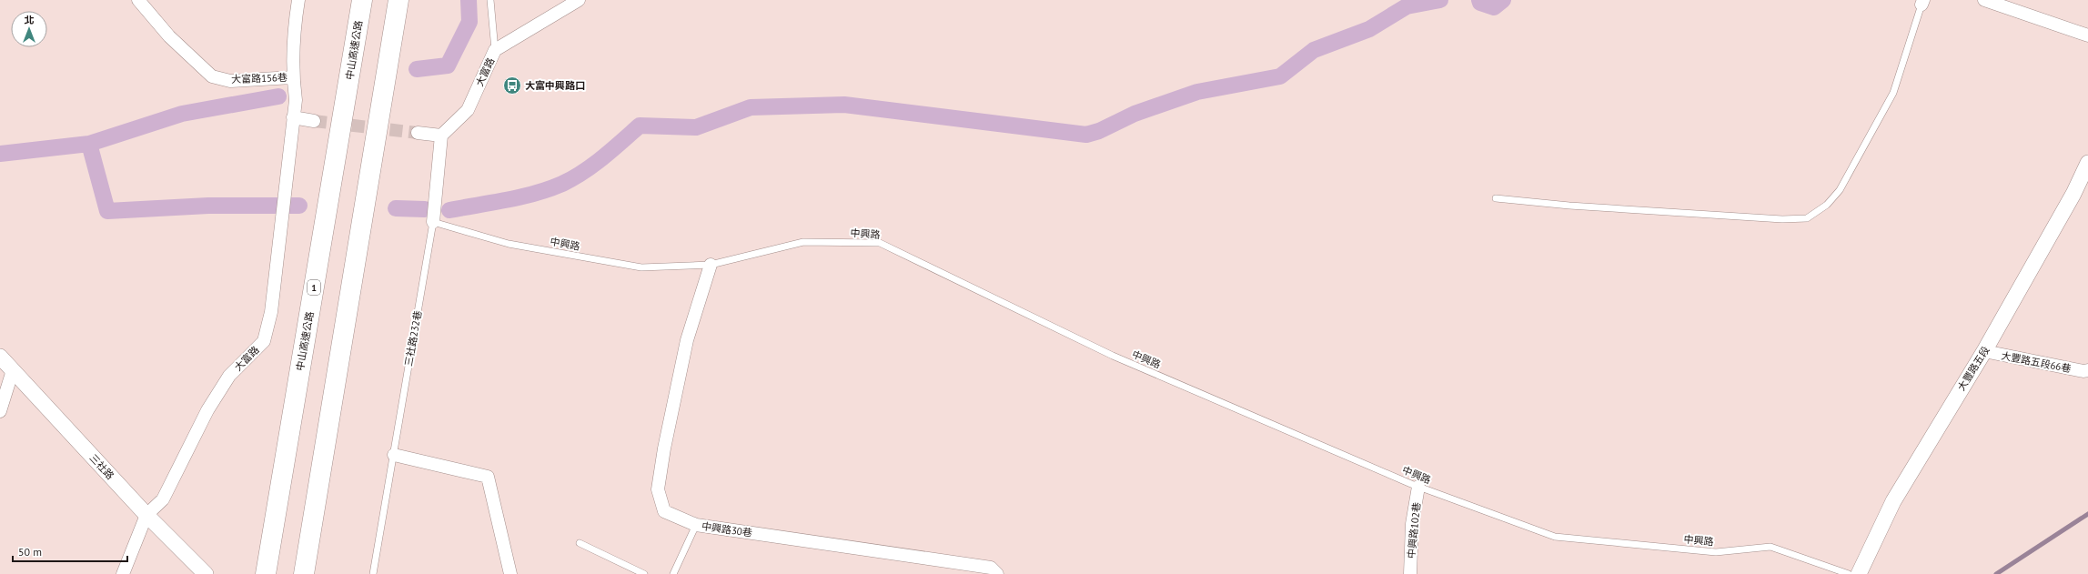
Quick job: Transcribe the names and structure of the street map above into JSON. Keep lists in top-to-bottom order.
{
  "streets": {
    "highway": ["中山高速公路", "1"],
    "street": [
      "大富路",
      "大富路156巷",
      "大豐路五段66巷",
      "大豐路五段",
      "三社路",
      "中興路30巷",
      "中興路102巷"
    ],
    "lane": ["中興路", "三社路232巷"]
  },
  "crossings": [
    ["大富路", "大富路156巷"],
    ["大富路", "三社路"],
    ["中興路", "三社路232巷"],
    ["中興路", "中興路30巷"],
    ["中興路", "中興路102巷"],
    ["大豐路五段66巷", "大豐路五段"]
  ],
  "places": {
    "bus stop": ["大富中興路口"]
  },
  "scale_bar": "50 m",
  "north": "top"
}
